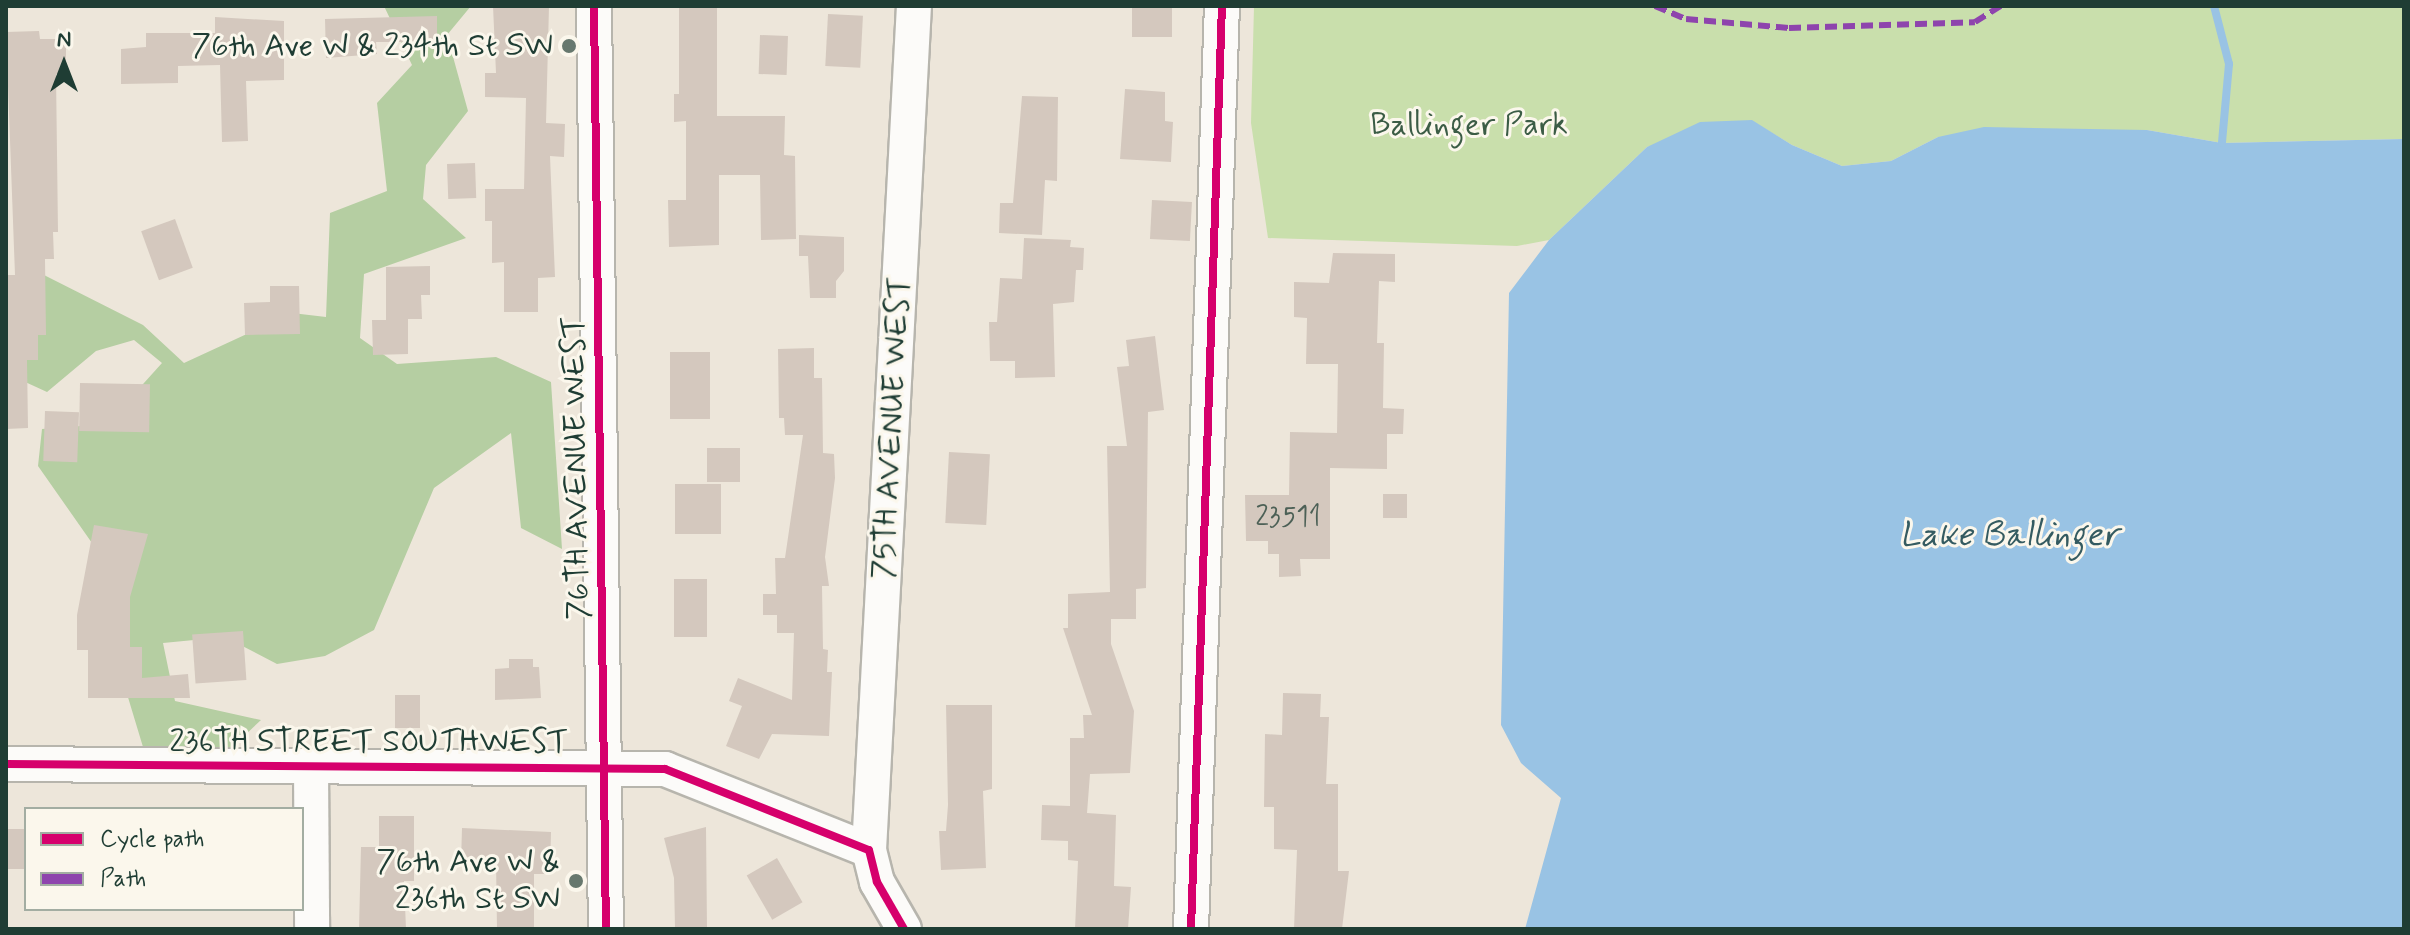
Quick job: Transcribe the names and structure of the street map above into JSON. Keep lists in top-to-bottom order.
{
  "streets": {
    "street": ["75TH AVENUE WEST", "76TH AVENUE WEST", "236TH STREET SOUTHWEST"]
  },
  "crossings": [
    ["75TH AVENUE WEST", "236TH STREET SOUTHWEST"],
    ["76TH AVENUE WEST", "236TH STREET SOUTHWEST"]
  ],
  "water": ["Lake Ballinger"],
  "parks": ["Ballinger Park"],
  "places": ["76th Ave W & 234th St SW", "76th Ave W & 236th St SW"],
  "house_numbers": ["23511"],
  "legend": ["Cycle path", "Path"],
  "north": "top"
}
